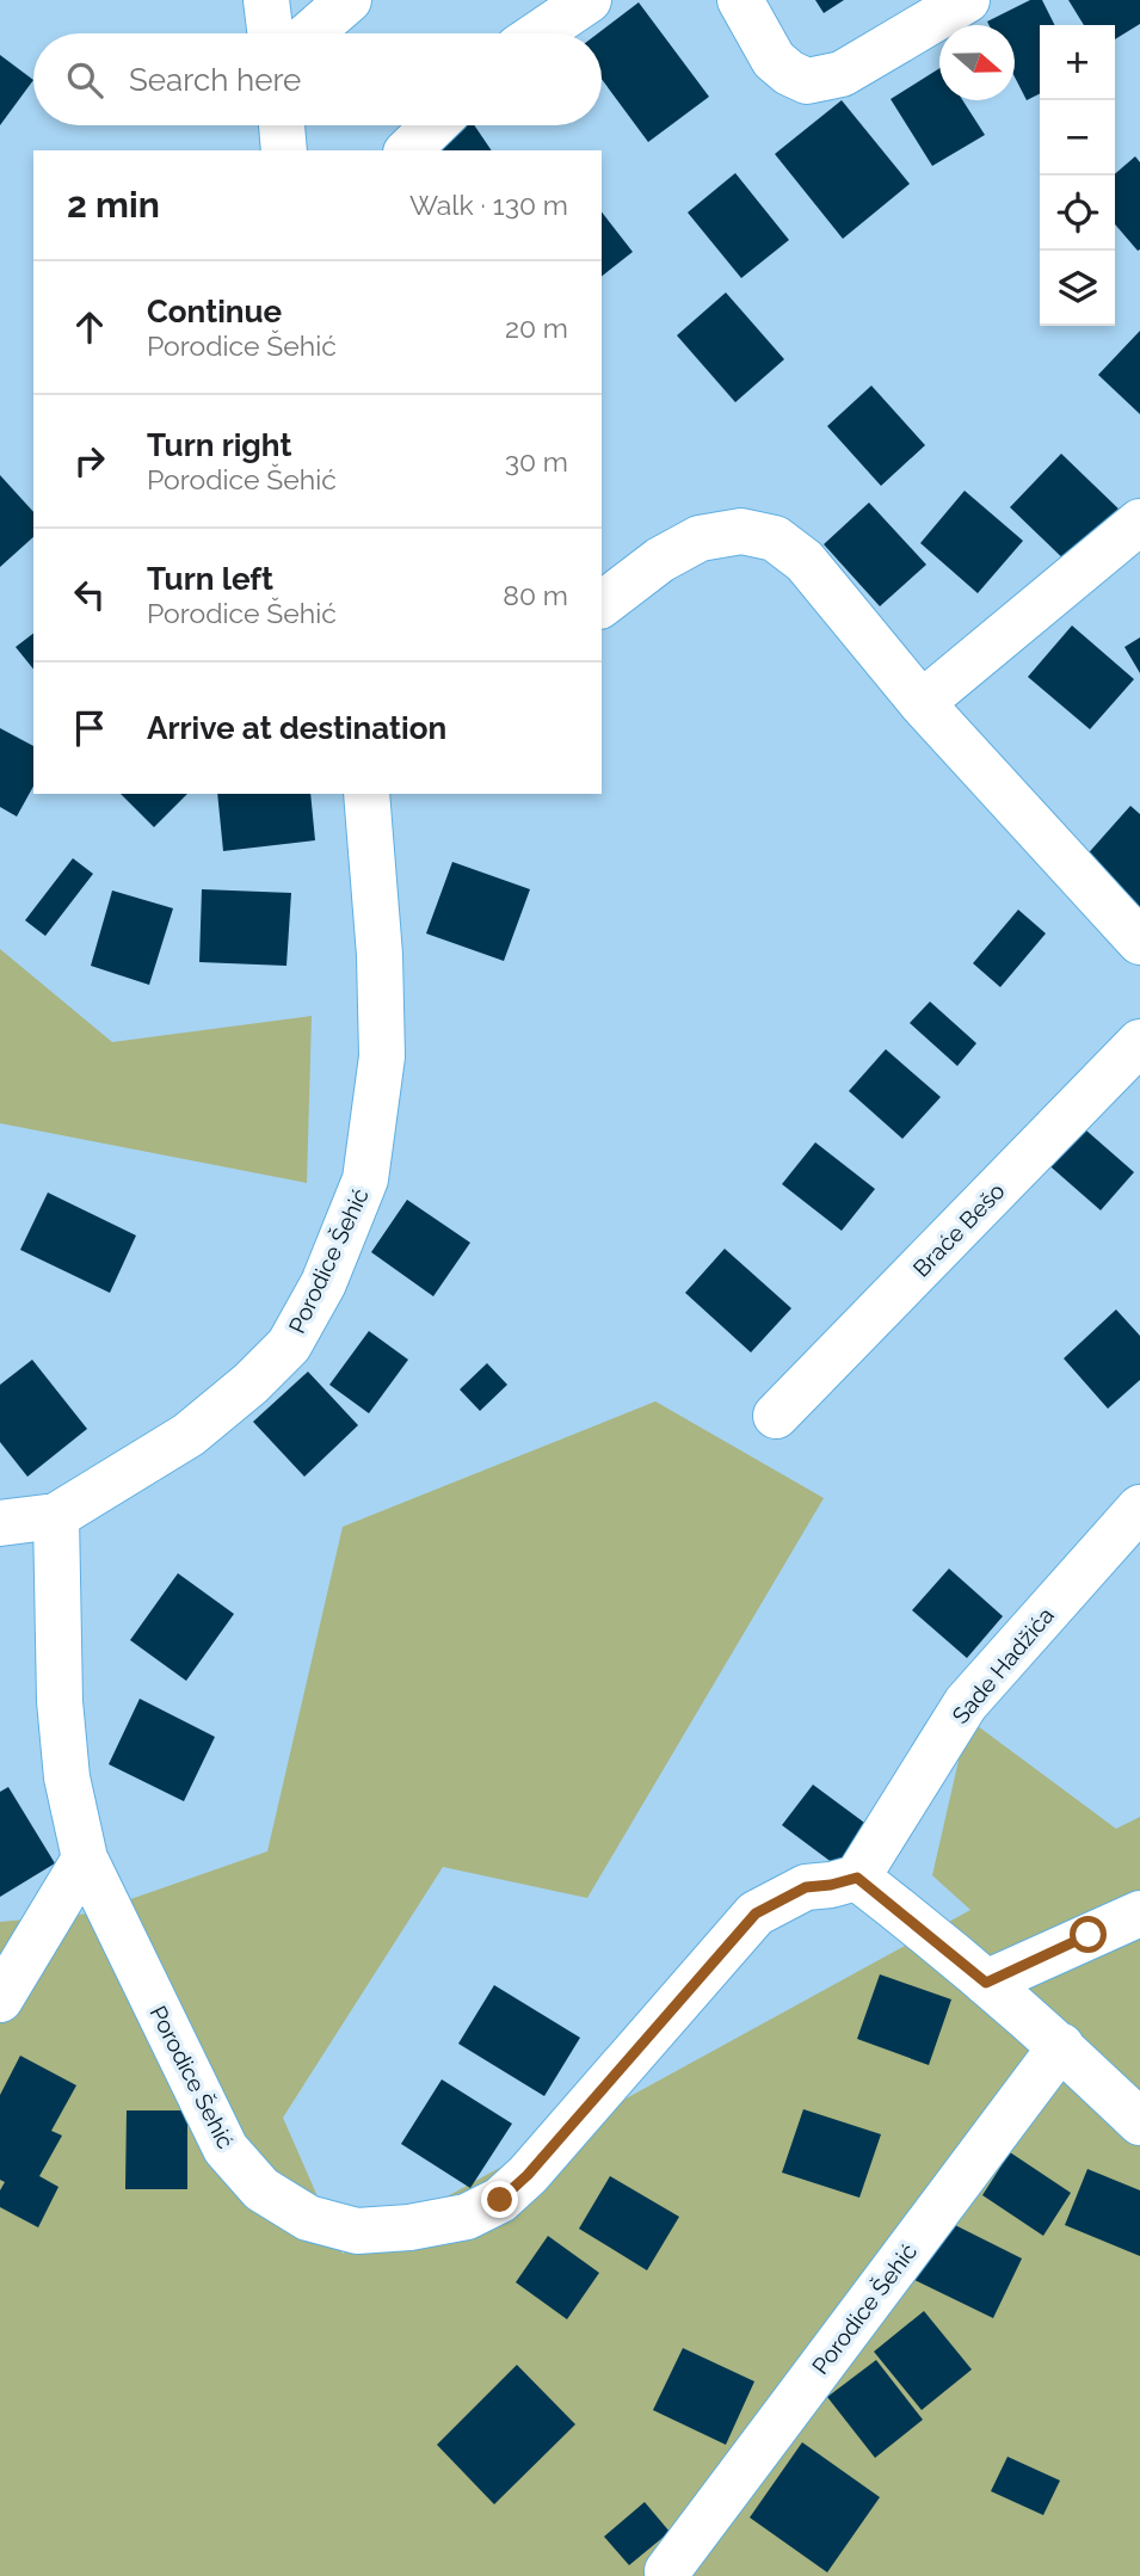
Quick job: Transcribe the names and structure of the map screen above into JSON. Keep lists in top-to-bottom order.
{
  "streets": {
    "street": ["Braće Bešo", "Porodice Šehić", "Sade Hadžića"]
  },
  "crossings": [
    ["Porodice Šehić", "Sade Hadžića"]
  ],
  "north": "right",
  "page": {
    "map_buttons": ["+", "−"],
    "search": "Search here",
    "heading": ["2 min", "Walk · 130 m"],
    "list": [
      ["Continue", "Porodice Šehić", "20 m"],
      ["Turn right", "Porodice Šehić", "30 m"],
      ["Turn left", "Porodice Šehić", "80 m"],
      "Arrive at destination"
    ]
  }
}
